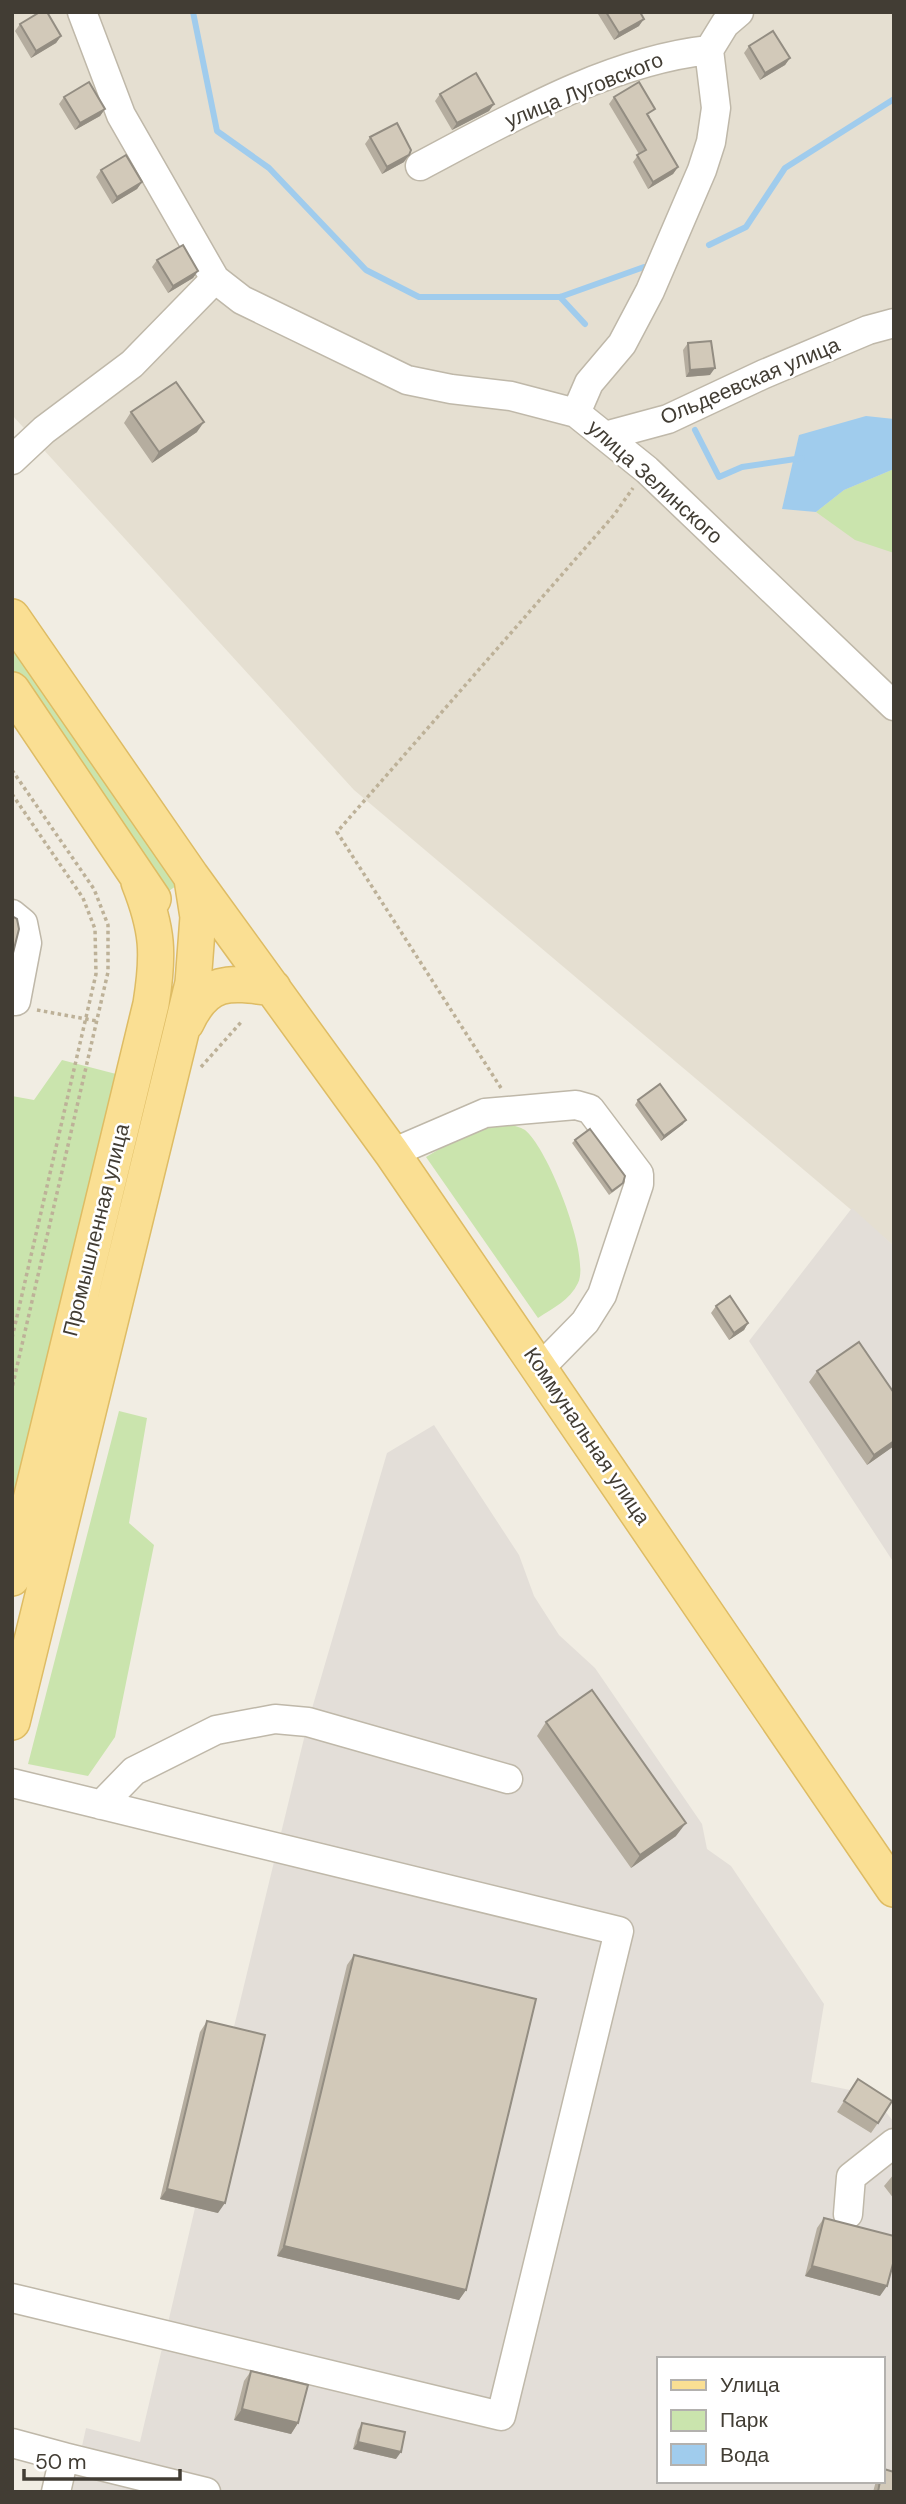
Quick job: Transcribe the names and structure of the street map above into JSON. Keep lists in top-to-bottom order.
{
  "streets": {
    "main road": ["Промышленная улица", "Коммунальная улица"],
    "street": ["улица Луговского", "Ольдеевская улица", "улица Зелинского"]
  },
  "crossings": [
    ["Ольдеевская улица", "улица Зелинского"],
    ["Промышленная улица", "Коммунальная улица"]
  ],
  "legend": ["Улица", "Парк", "Вода"],
  "scale_bar": "50 m"
}
